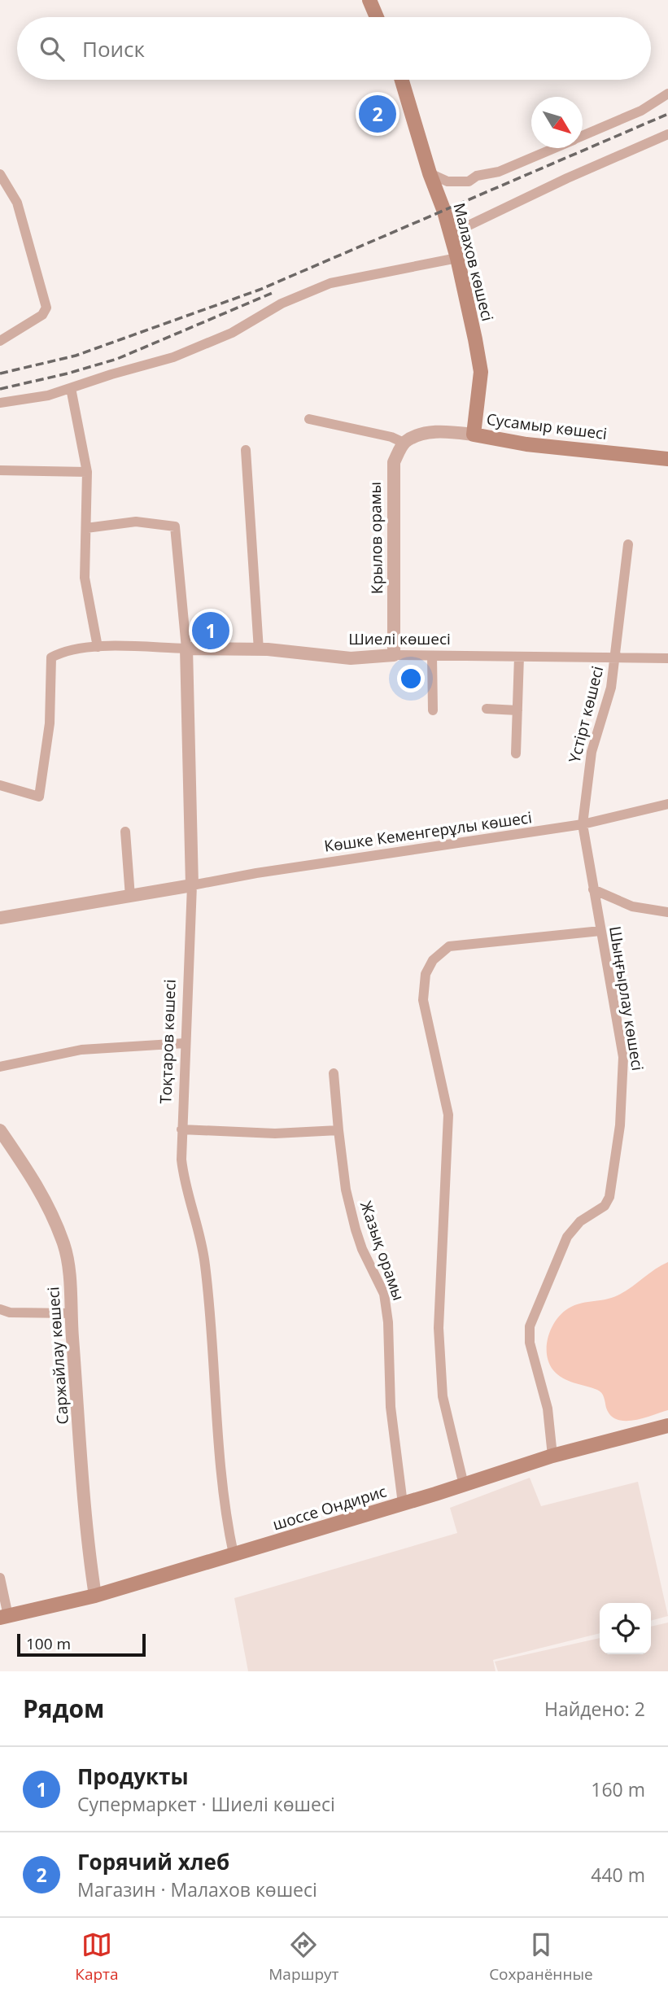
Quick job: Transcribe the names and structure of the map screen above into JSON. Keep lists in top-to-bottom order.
{
  "streets": {
    "main road": ["Малахов көшесі", "Сусамыр көшесі", "шоссе Ондирис"],
    "street": [
      "Крылов орамы",
      "Шиелі көшесі",
      "Үстірт көшесі",
      "Көшке Кеменгерұлы көшесі",
      "Шыңғырлау көшесі",
      "Тоқтаров көшесі",
      "Жазық орамы",
      "Саржайлау көшесі"
    ]
  },
  "crossings": [
    ["Малахов көшесі", "Сусамыр көшесі"],
    ["Сусамыр көшесі", "Крылов орамы"],
    ["Крылов орамы", "Шиелі көшесі"],
    ["Шиелі көшесі", "Үстірт көшесі"],
    ["Шиелі көшесі", "Тоқтаров көшесі"],
    ["Үстірт көшесі", "Көшке Кеменгерұлы көшесі"],
    ["Үстірт көшесі", "Шыңғырлау көшесі"],
    ["Көшке Кеменгерұлы көшесі", "Шыңғырлау көшесі"],
    ["Көшке Кеменгерұлы көшесі", "Тоқтаров көшесі"],
    ["Шыңғырлау көшесі", "шоссе Ондирис"],
    ["Тоқтаров көшесі", "шоссе Ондирис"],
    ["Жазық орамы", "шоссе Ондирис"],
    ["Саржайлау көшесі", "шоссе Ондирис"]
  ],
  "scale_bar": "100 m",
  "north": "bottom right",
  "page": {
    "search": "Поиск",
    "pins": ["2", "1"],
    "scale": "100 m",
    "heading": ["Рядом", "Найдено: 2"],
    "list": [
      {
        "mark": "1",
        "name": "Продукты",
        "note": "Супермаркет · Шиелі көшесі",
        "value": "160 m"
      },
      {
        "mark": "2",
        "name": "Горячий хлеб",
        "note": "Магазин · Малахов көшесі",
        "value": "440 m"
      }
    ],
    "nav": ["Карта", "Маршрут", "Сохранённые"]
  }
}
